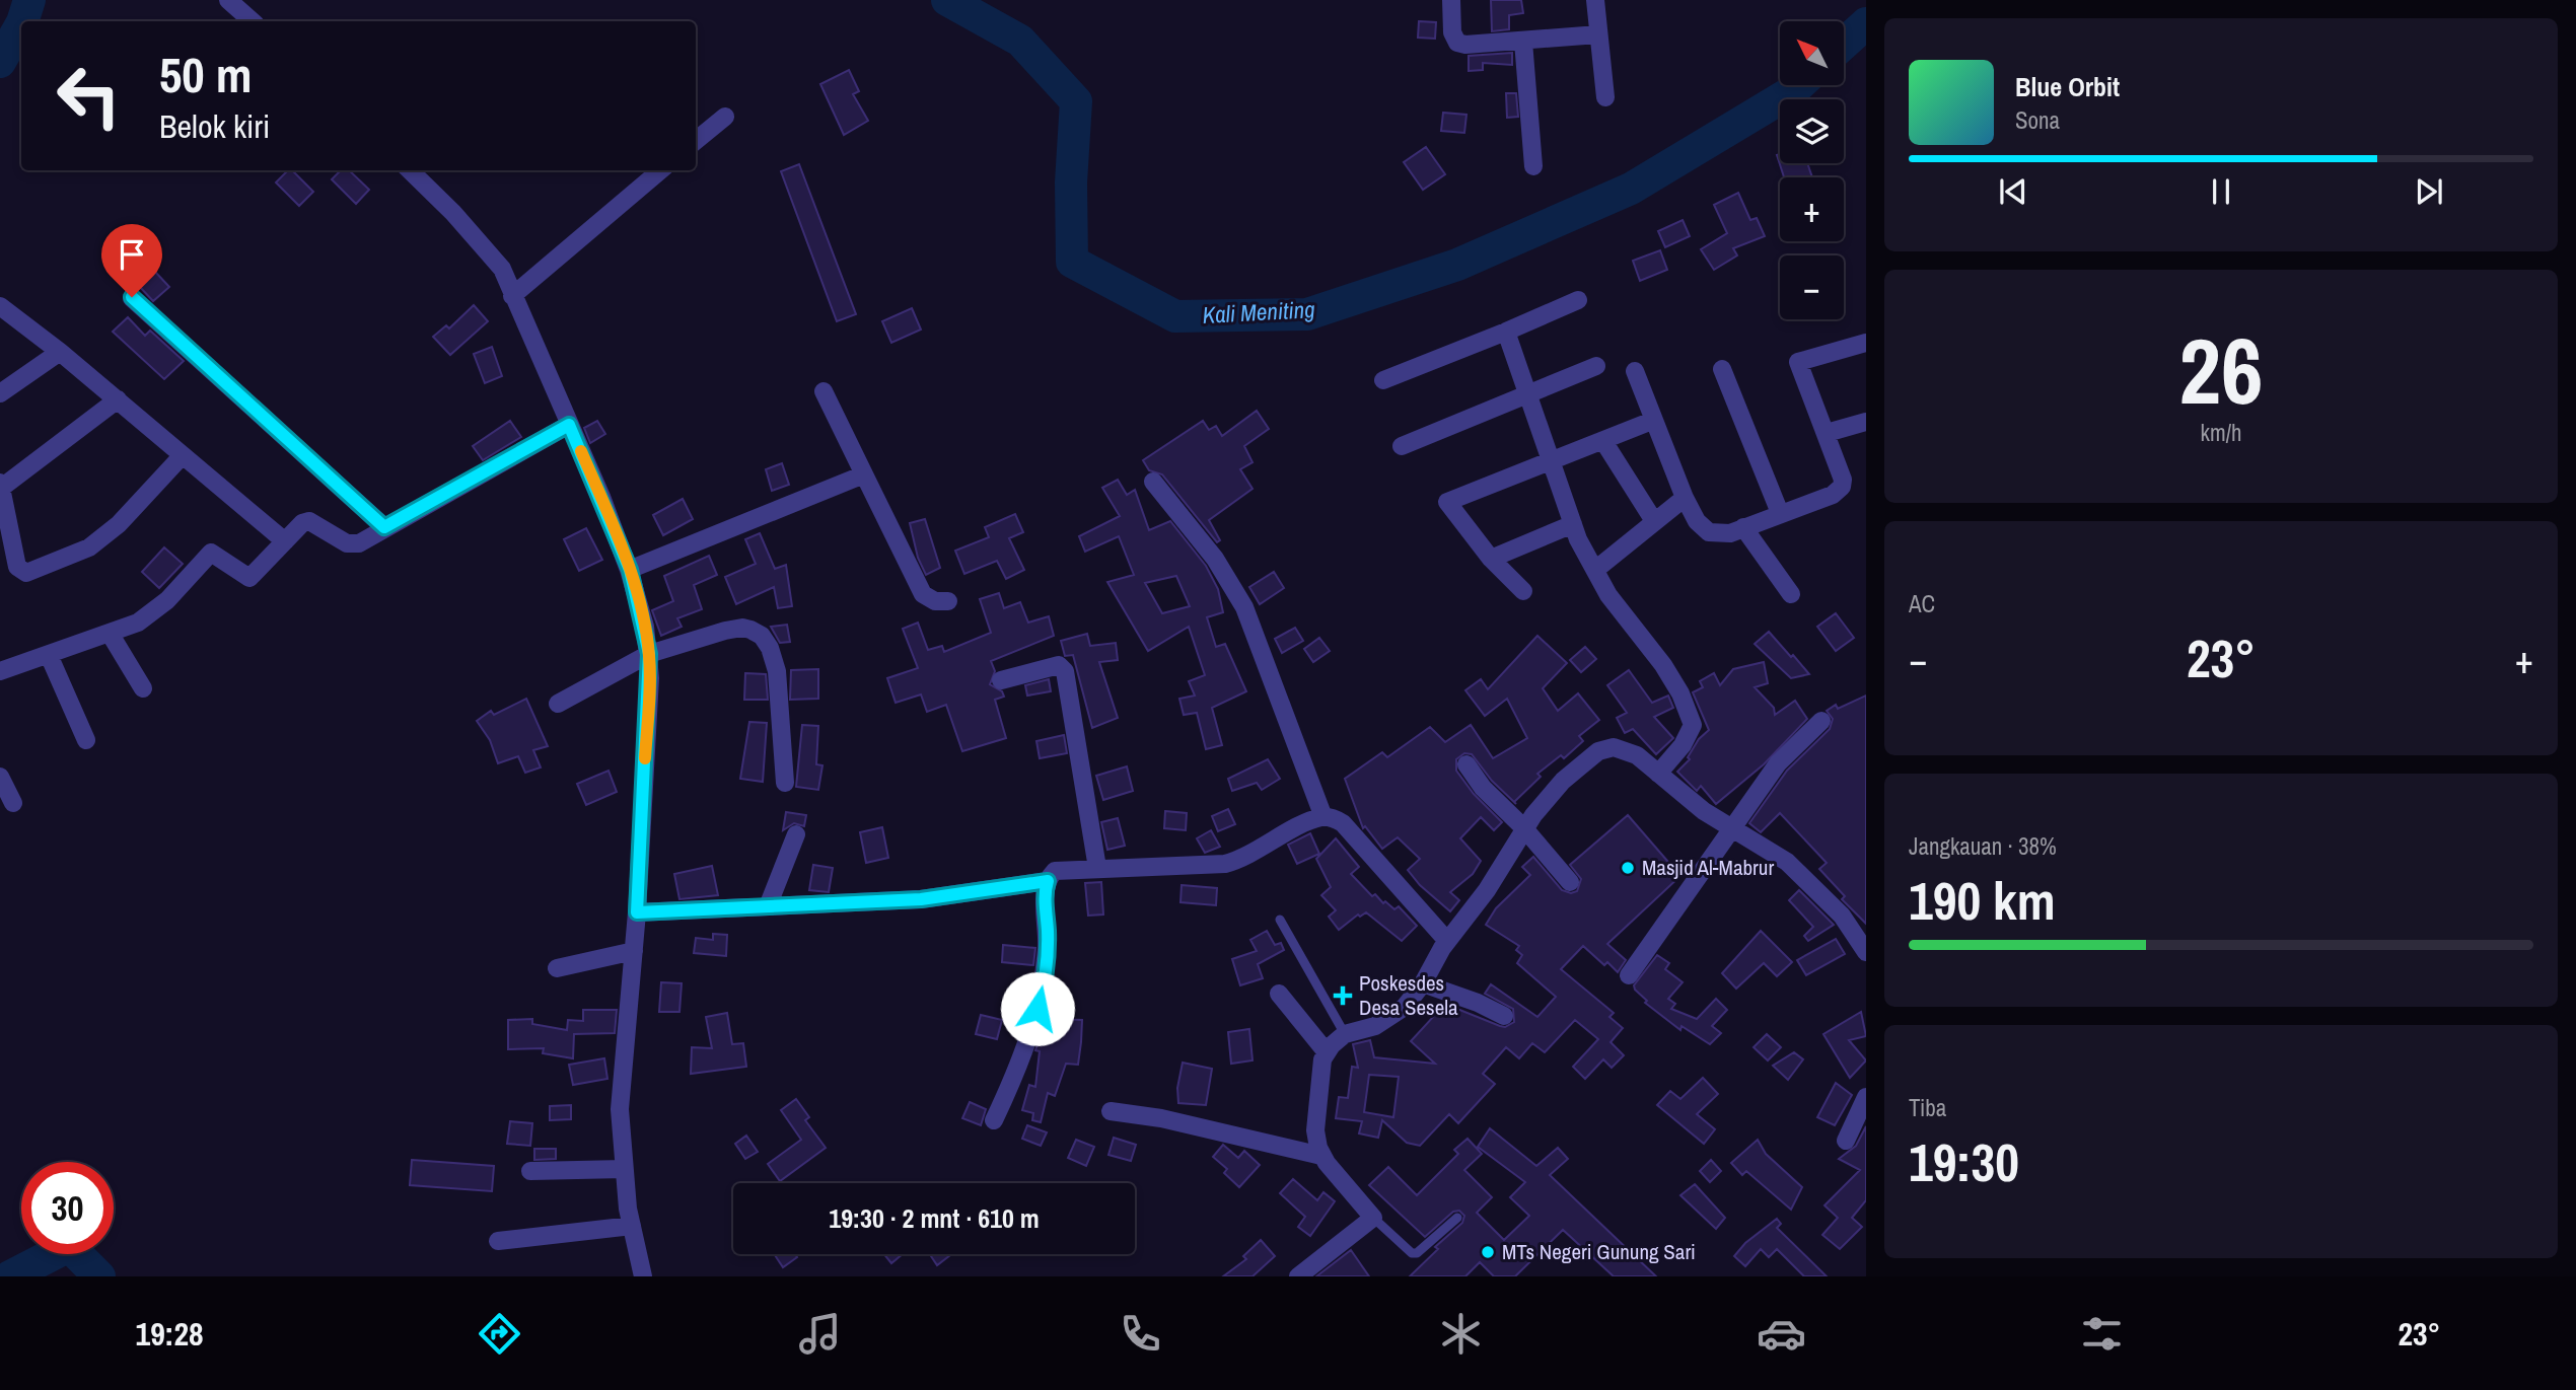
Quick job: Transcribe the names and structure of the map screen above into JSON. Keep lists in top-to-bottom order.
{
  "water": ["Kali Meniting"],
  "places": {
    "other": ["Masjid Al-Mabrur", "MTs Negeri Gunung Sari"],
    "health": ["Poskesdes Desa Sesela"]
  },
  "north": "top left",
  "page": {
    "map_buttons": ["+", "−"],
    "turn": ["50 m", "Belok kiri"],
    "song": ["Blue Orbit", "Sona"],
    "tile": [
      ["26", "km/h"],
      "AC",
      ["Jangkauan · 38%", "190 km"],
      ["Tiba", "19:30"]
    ],
    "heat": ["−", "23°", "+"],
    "limit": "30",
    "trip": "19:30 · 2 mnt · 610 m",
    "tabs": ["19:28", "23°"]
  }
}
